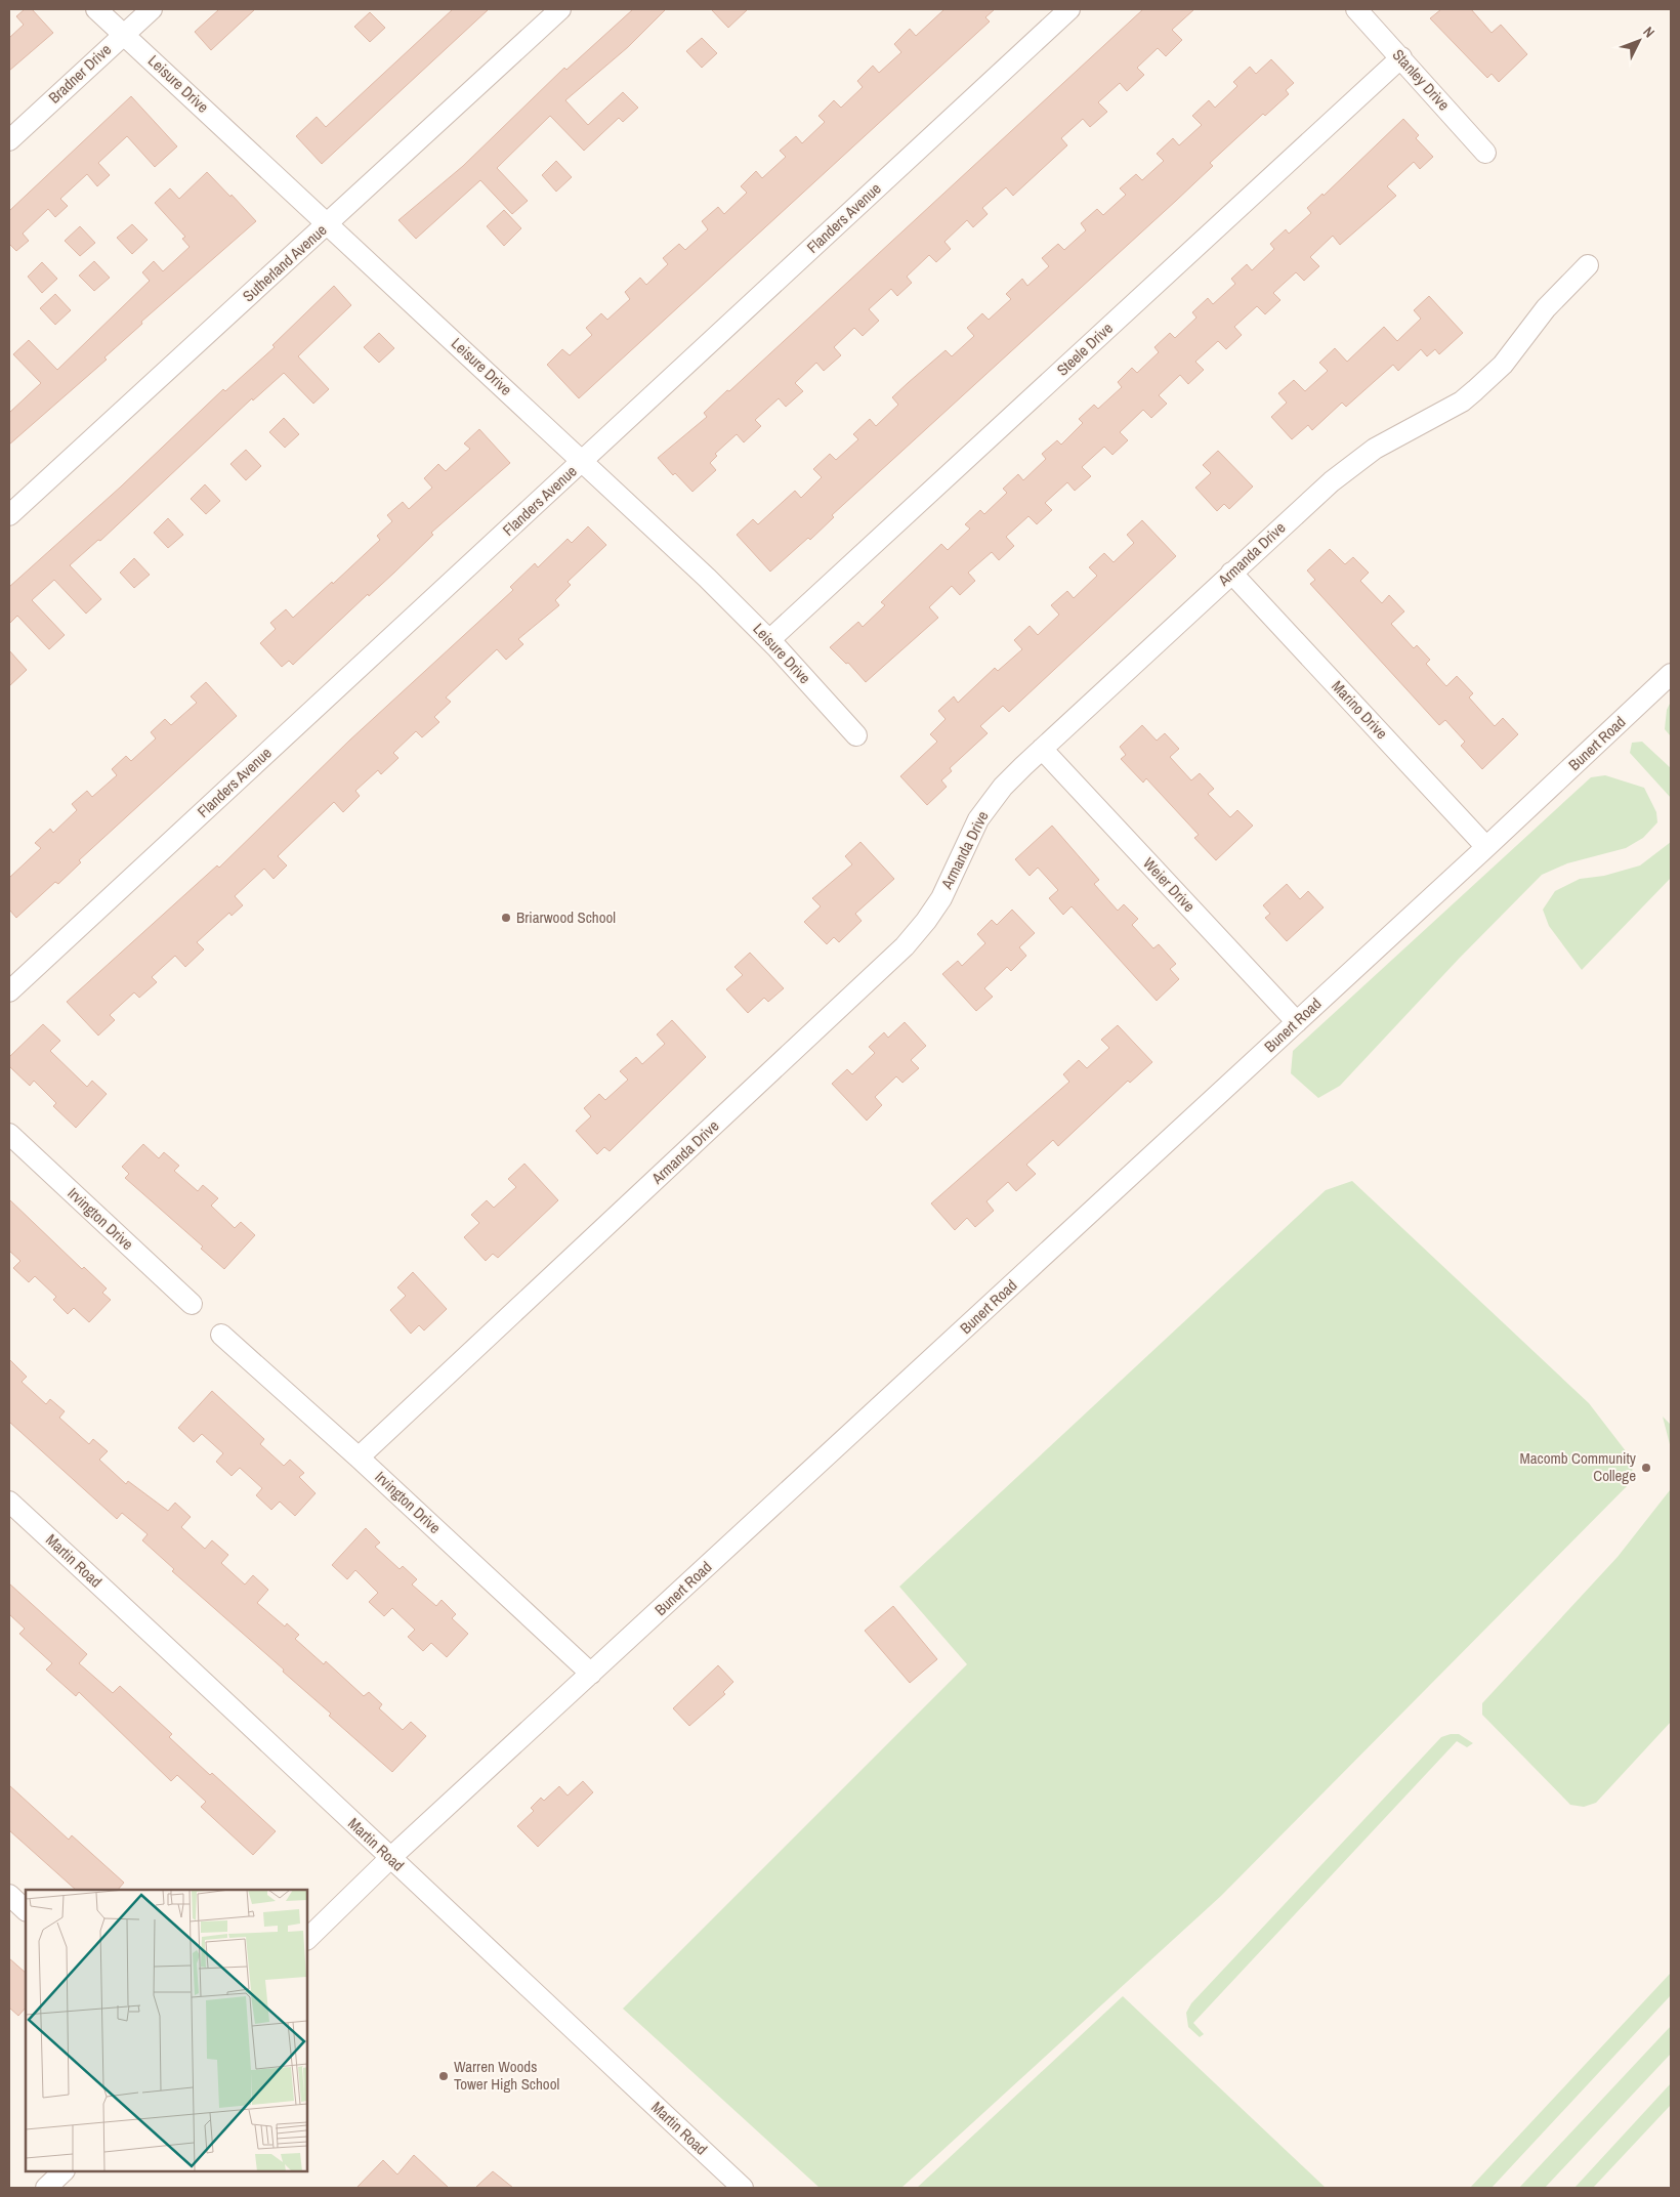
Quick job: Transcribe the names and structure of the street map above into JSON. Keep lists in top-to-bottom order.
{
  "streets": {
    "street": [
      "Bradner Drive",
      "Stanley Drive",
      "Leisure Drive",
      "Flanders Avenue",
      "Sutherland Avenue",
      "Steele Drive",
      "Armanda Drive",
      "Marino Drive",
      "Bunert Road",
      "Weier Drive",
      "Irvington Drive",
      "Martin Road"
    ]
  },
  "crossings": [
    ["Bradner Drive", "Leisure Drive"],
    ["Stanley Drive", "Steele Drive"],
    ["Leisure Drive", "Flanders Avenue"],
    ["Leisure Drive", "Sutherland Avenue"],
    ["Leisure Drive", "Steele Drive"],
    ["Armanda Drive", "Marino Drive"],
    ["Armanda Drive", "Weier Drive"],
    ["Armanda Drive", "Irvington Drive"],
    ["Marino Drive", "Bunert Road"],
    ["Bunert Road", "Weier Drive"],
    ["Bunert Road", "Irvington Drive"],
    ["Bunert Road", "Martin Road"]
  ],
  "places": ["Briarwood School", "Macomb Community College", "Warren Woods Tower High School"],
  "north": "top right"
}
